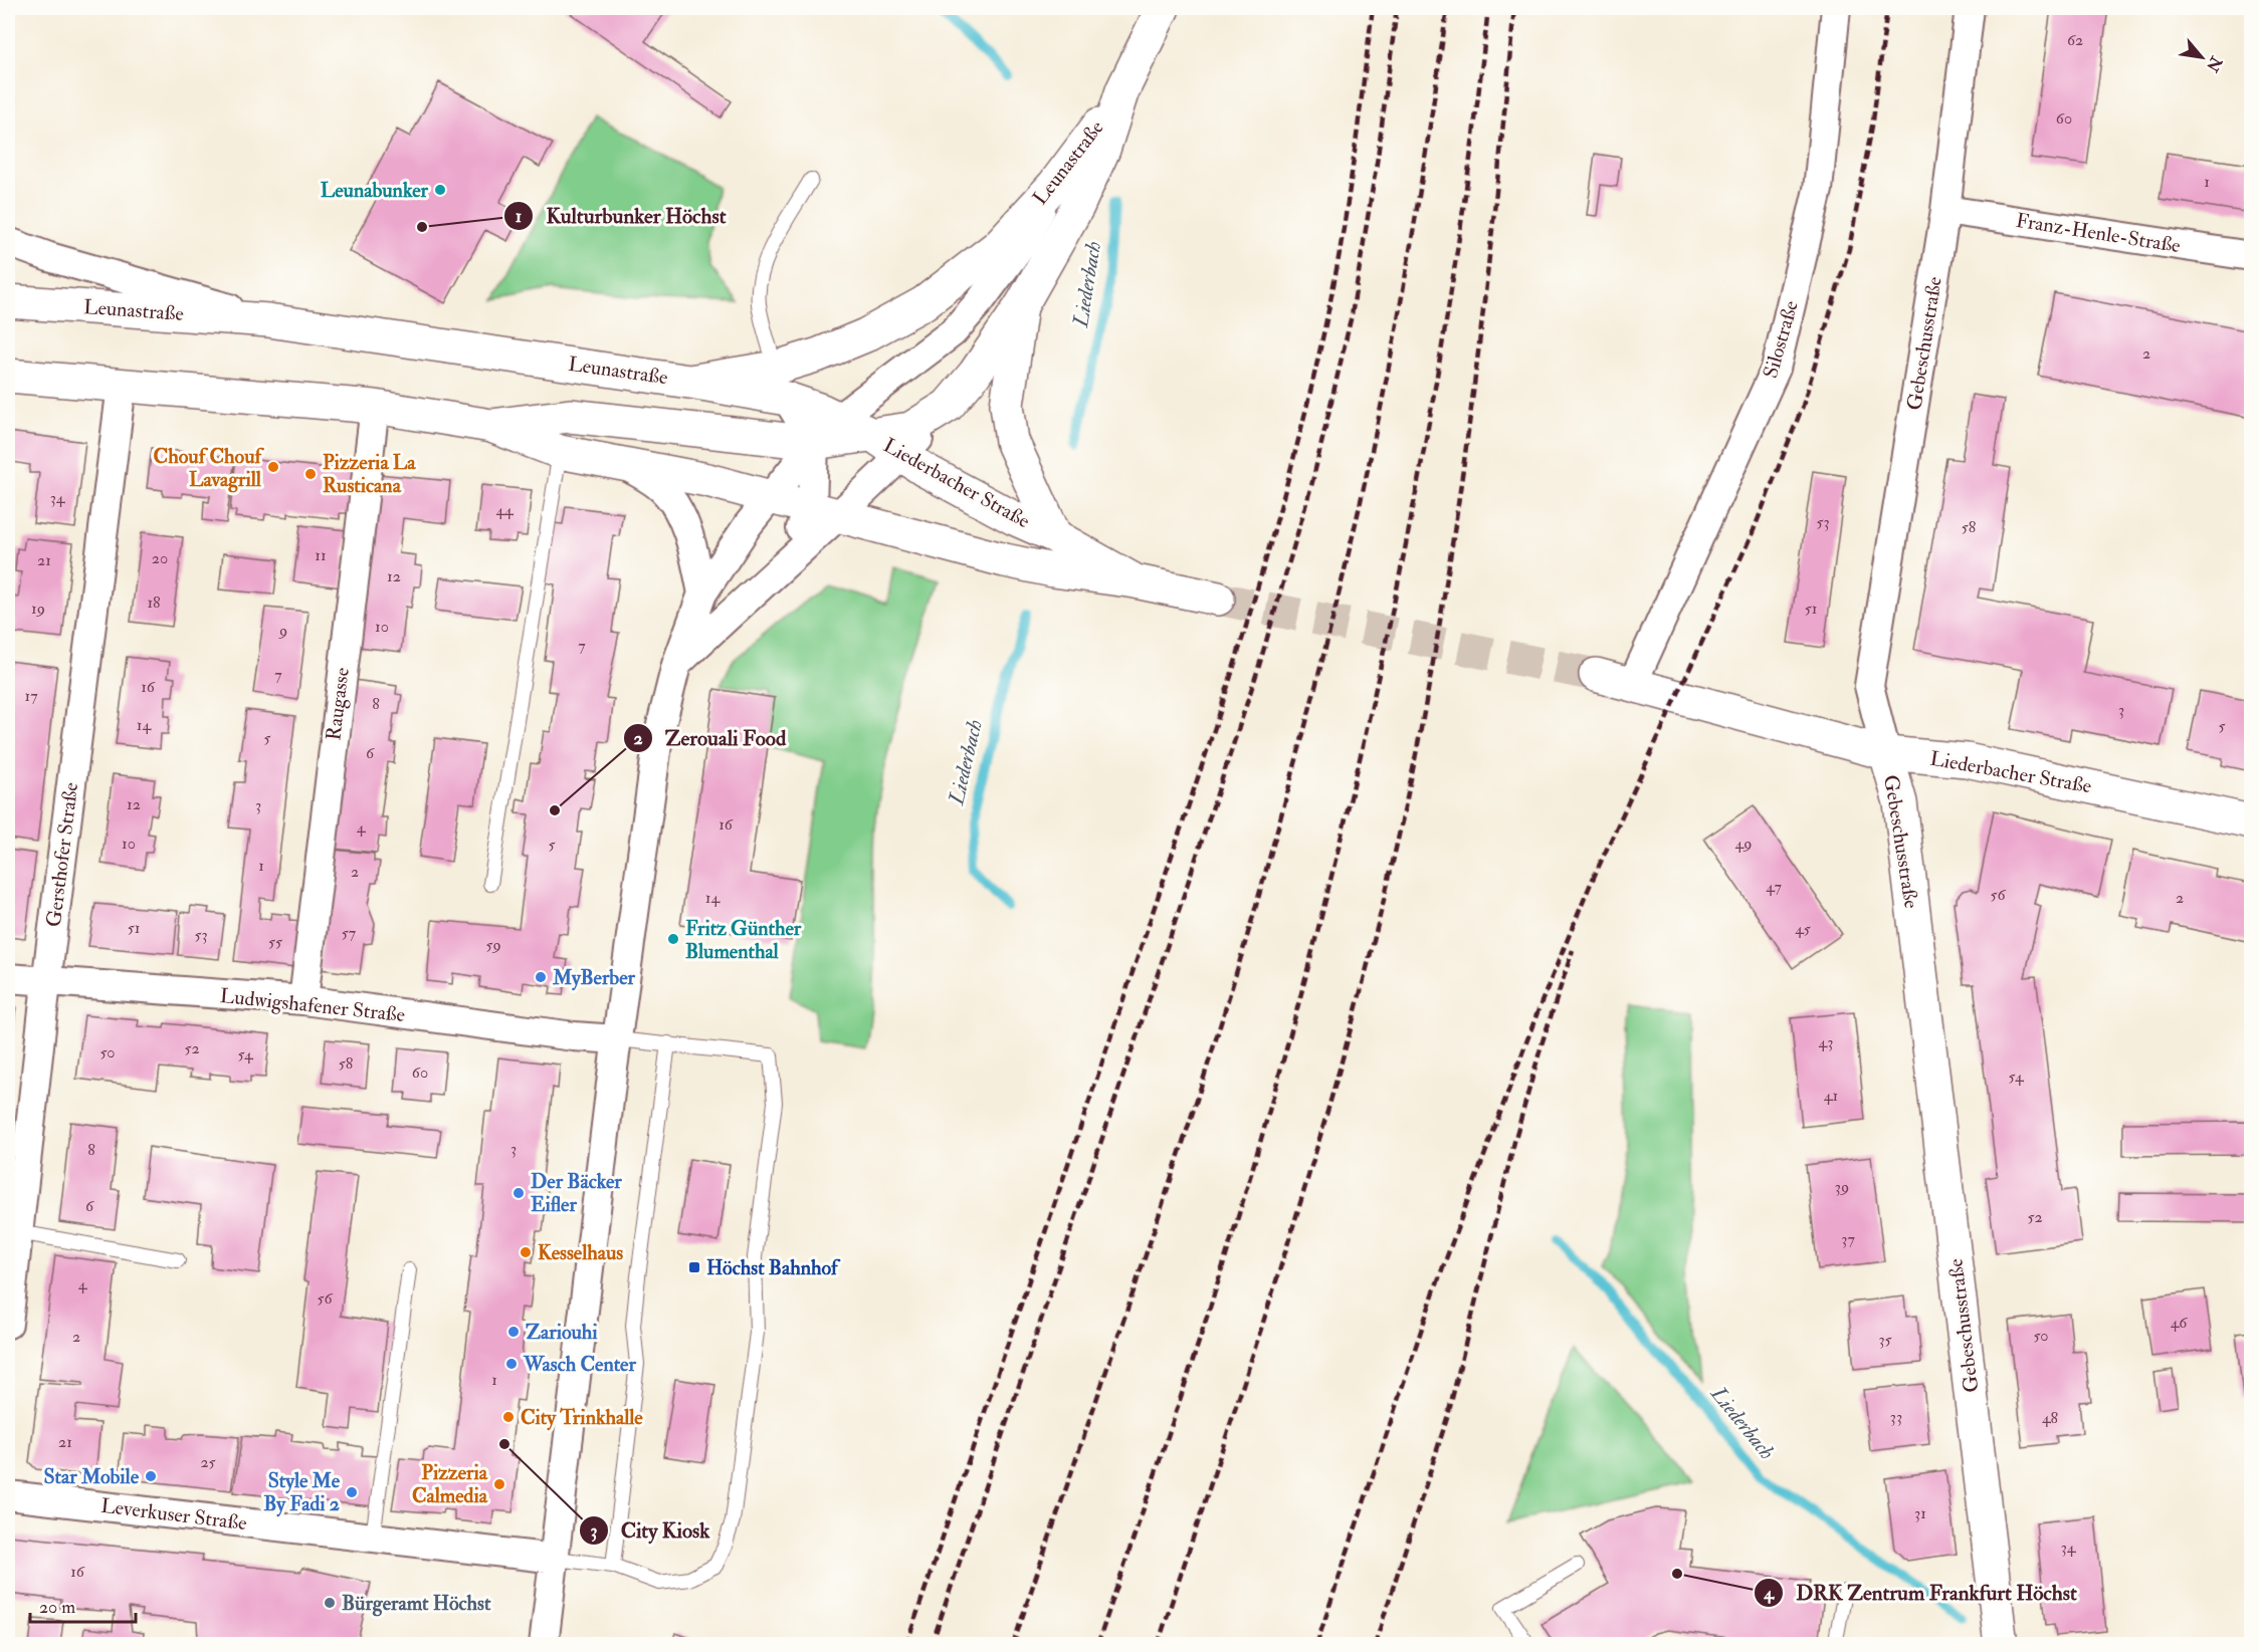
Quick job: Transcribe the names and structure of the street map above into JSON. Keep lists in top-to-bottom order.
{
  "streets": {
    "street": [
      "Leunastraße",
      "Franz-Henle-Straße",
      "Silostraße",
      "Gebeschusstraße",
      "Liederbacher Straße",
      "Raugasse",
      "Gersthofer Straße",
      "Ludwigshafener Straße",
      "Leverkuser Straße"
    ]
  },
  "crossings": [
    ["Leunastraße", "Liederbacher Straße"],
    ["Franz-Henle-Straße", "Gebeschusstraße"],
    ["Silostraße", "Liederbacher Straße"],
    ["Gebeschusstraße", "Liederbacher Straße"],
    ["Raugasse", "Ludwigshafener Straße"],
    ["Gersthofer Straße", "Ludwigshafener Straße"]
  ],
  "water": ["Liederbach"],
  "places": {
    "other": [
      "Leunabunker",
      "Kulturbunker Höchst",
      "Chouf Chouf Lavagrill",
      "Pizzeria La Rusticana",
      "Zerouali Food",
      "Fritz Günther Blumenthal",
      "MyBerber",
      "Der Bäcker Eifler",
      "Kesselhaus",
      "Zariouhi",
      "Wasch Center",
      "City Trinkhalle",
      "City Kiosk",
      "Star Mobile",
      "Pizzeria Calmedia",
      "Style Me By Fadi 2",
      "DRK Zentrum Frankfurt Höchst",
      "Bürgeramt Höchst"
    ],
    "transit": ["Höchst Bahnhof"]
  },
  "house_numbers": [
    "62",
    "60",
    "1",
    "2",
    "34",
    "44",
    "53",
    "58",
    "11",
    "20",
    "21",
    "12",
    "18",
    "19",
    "51",
    "10",
    "9",
    "7",
    "7",
    "16",
    "17",
    "8",
    "3",
    "14",
    "5",
    "5",
    "6",
    "12",
    "3",
    "16",
    "4",
    "10",
    "49",
    "5",
    "1",
    "2",
    "47",
    "56",
    "14",
    "2",
    "51",
    "45",
    "57",
    "53",
    "55",
    "59",
    "43",
    "52",
    "50",
    "54",
    "58",
    "60",
    "54",
    "41",
    "3",
    "8",
    "39",
    "6",
    "52",
    "37",
    "4",
    "56",
    "46",
    "50",
    "2",
    "35",
    "1",
    "33",
    "48",
    "21",
    "25",
    "31",
    "34",
    "16"
  ],
  "scale_bar": "20 m",
  "north": "bottom right"
}
